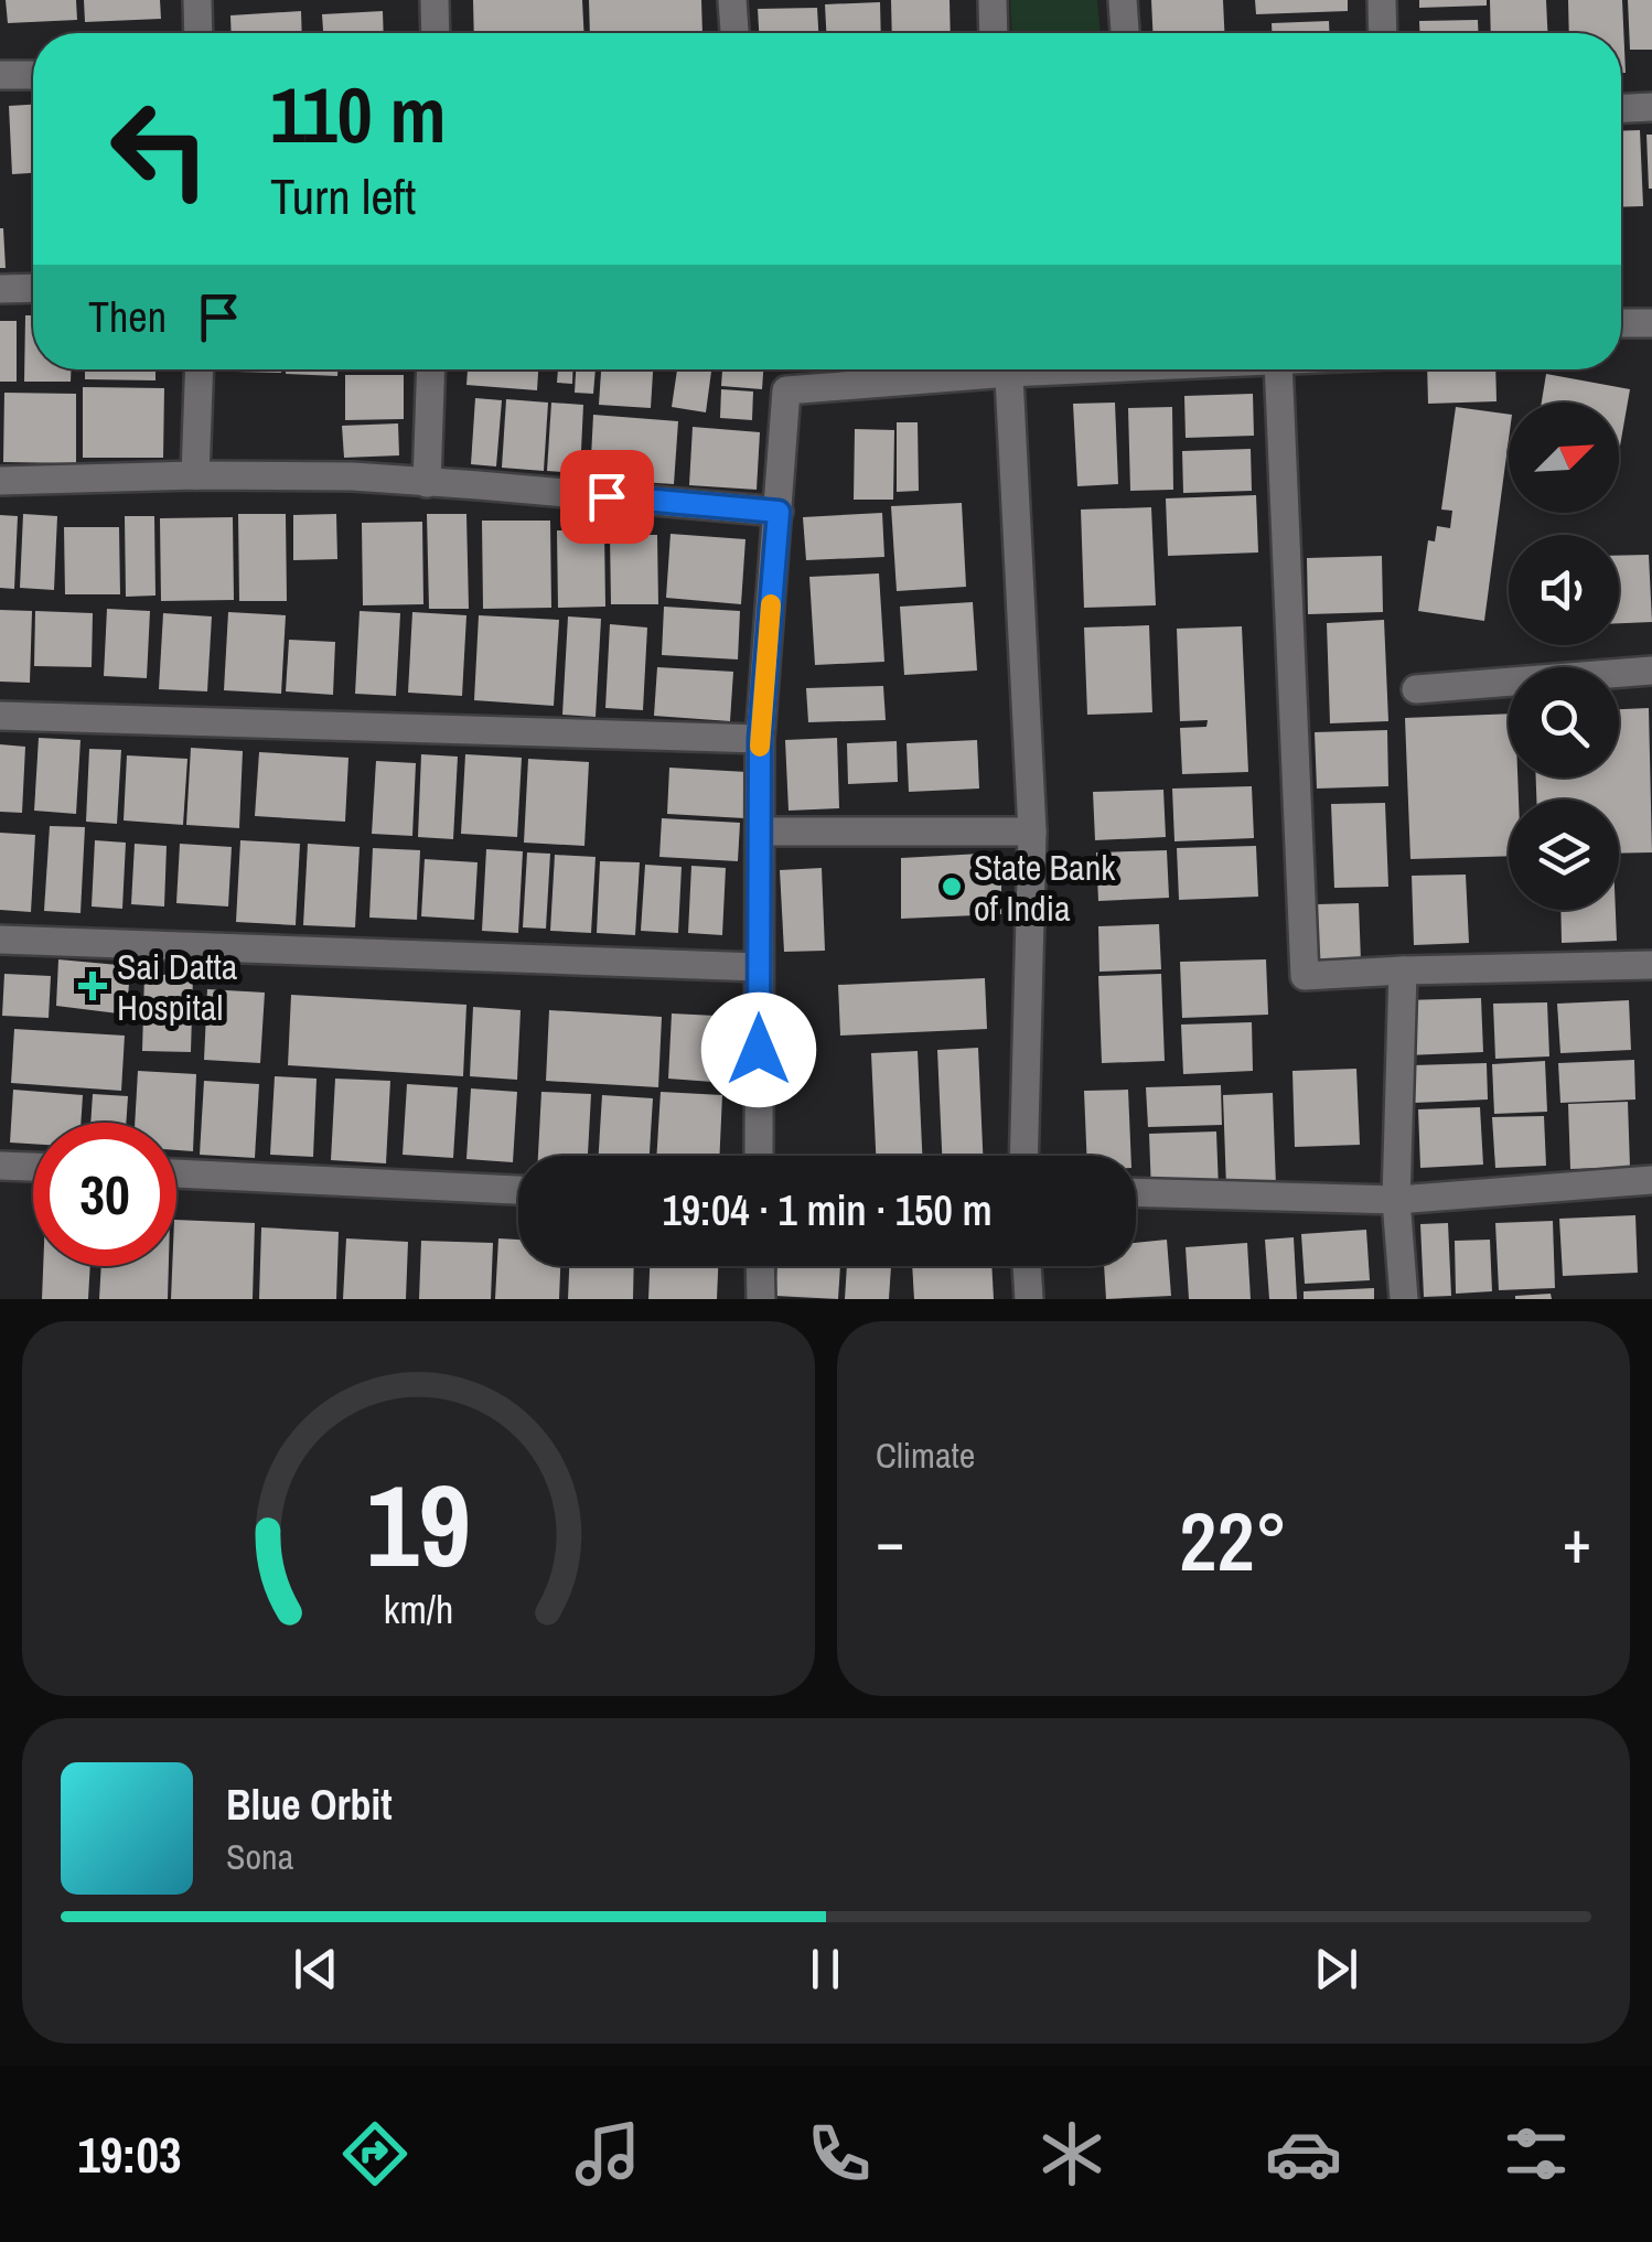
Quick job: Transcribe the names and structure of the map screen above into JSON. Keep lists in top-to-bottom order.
{
  "places": {
    "other": ["State Bank of India"],
    "health": ["Sai Datta Hospital"]
  },
  "north": "top right",
  "page": {
    "turn": ["110 m", "Turn left"],
    "then": "Then",
    "limit": "30",
    "trip": "19:04 · 1 min · 150 m",
    "tile": "Climate",
    "heat": ["−", "22°", "+"],
    "song": ["Blue Orbit", "Sona"],
    "tabs": "19:03",
    "gauge": ["19", "km/h"]
  }
}
